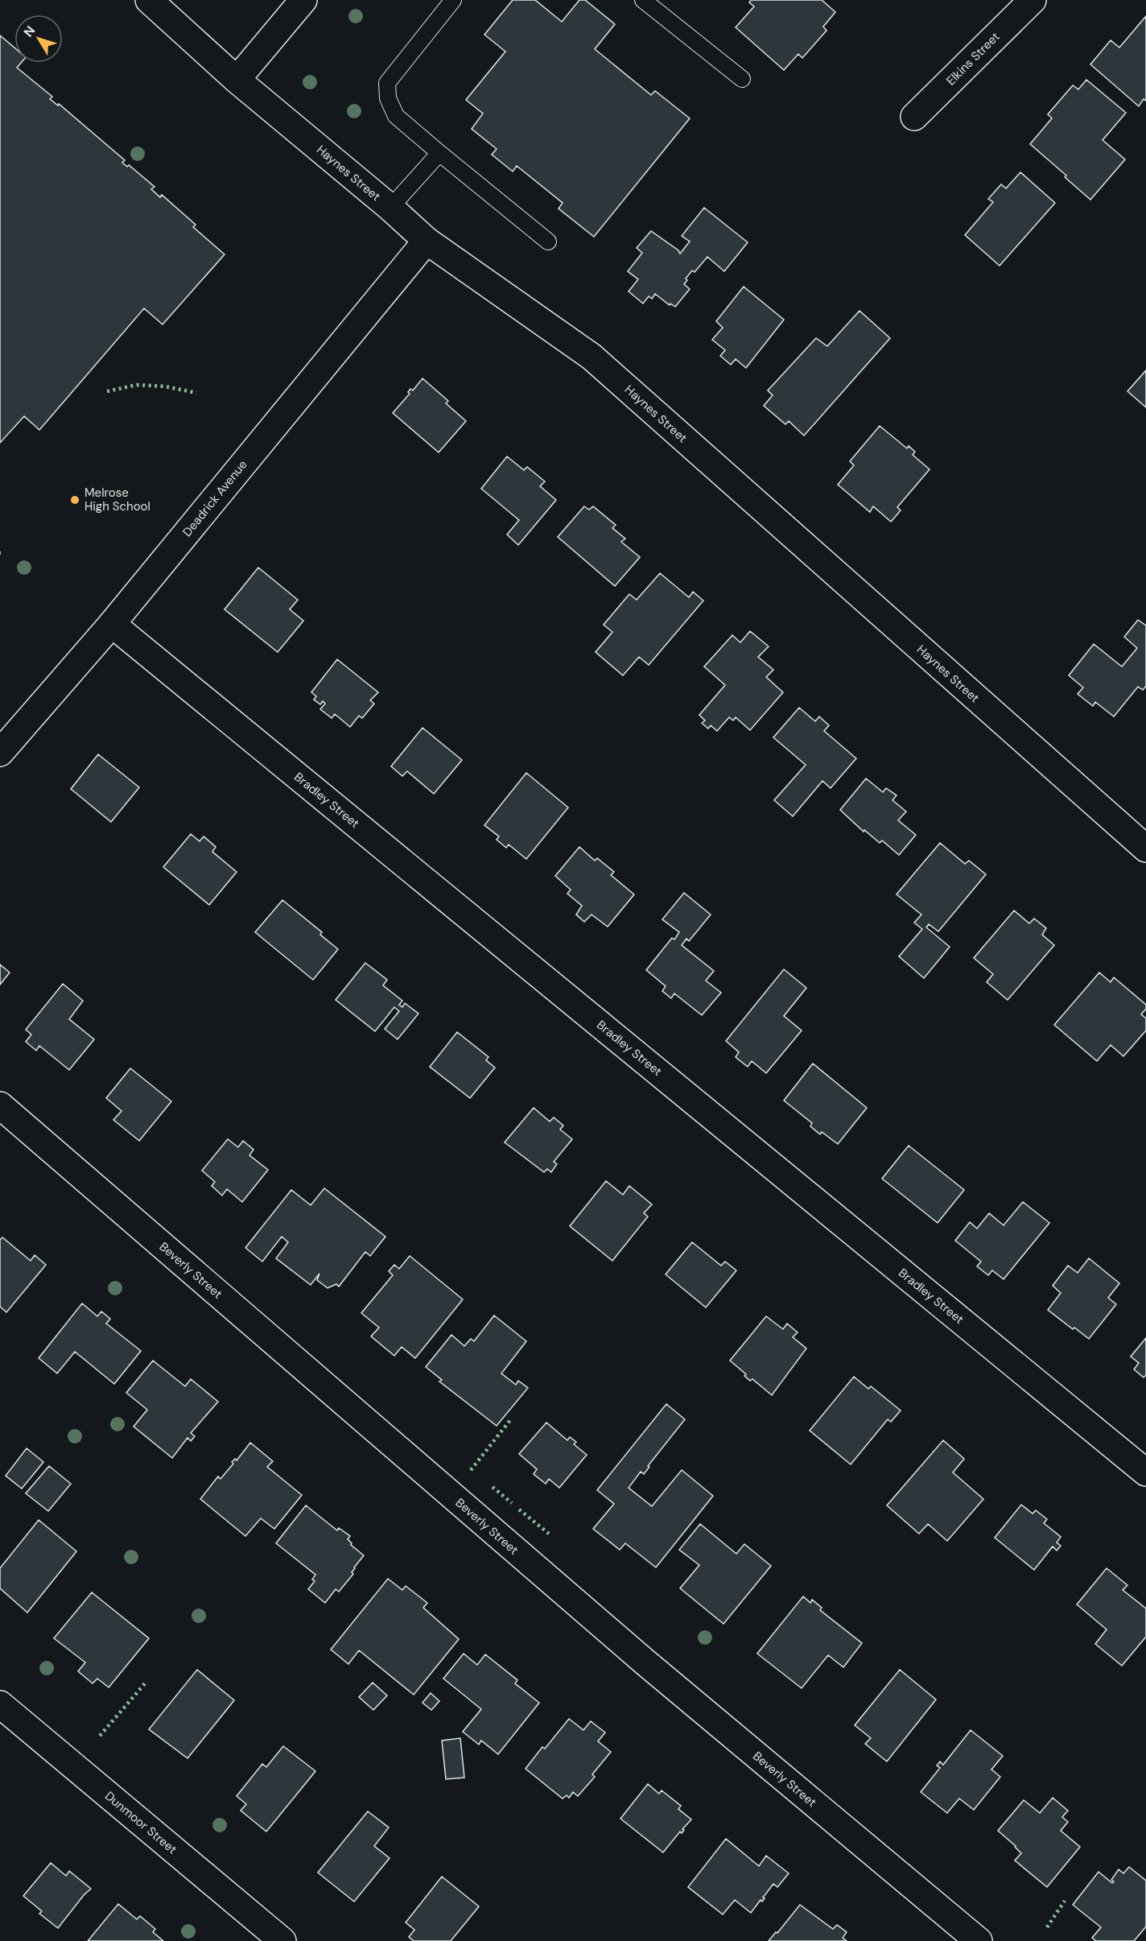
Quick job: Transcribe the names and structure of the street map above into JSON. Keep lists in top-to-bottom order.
{
  "streets": {
    "street": [
      "Elkins Street",
      "Haynes Street",
      "Deadrick Avenue",
      "Bradley Street",
      "Beverly Street",
      "Dunmoor Street"
    ]
  },
  "crossings": [
    ["Haynes Street", "Deadrick Avenue"],
    ["Deadrick Avenue", "Bradley Street"]
  ],
  "places": ["Melrose High School"],
  "north": "top left"
}
